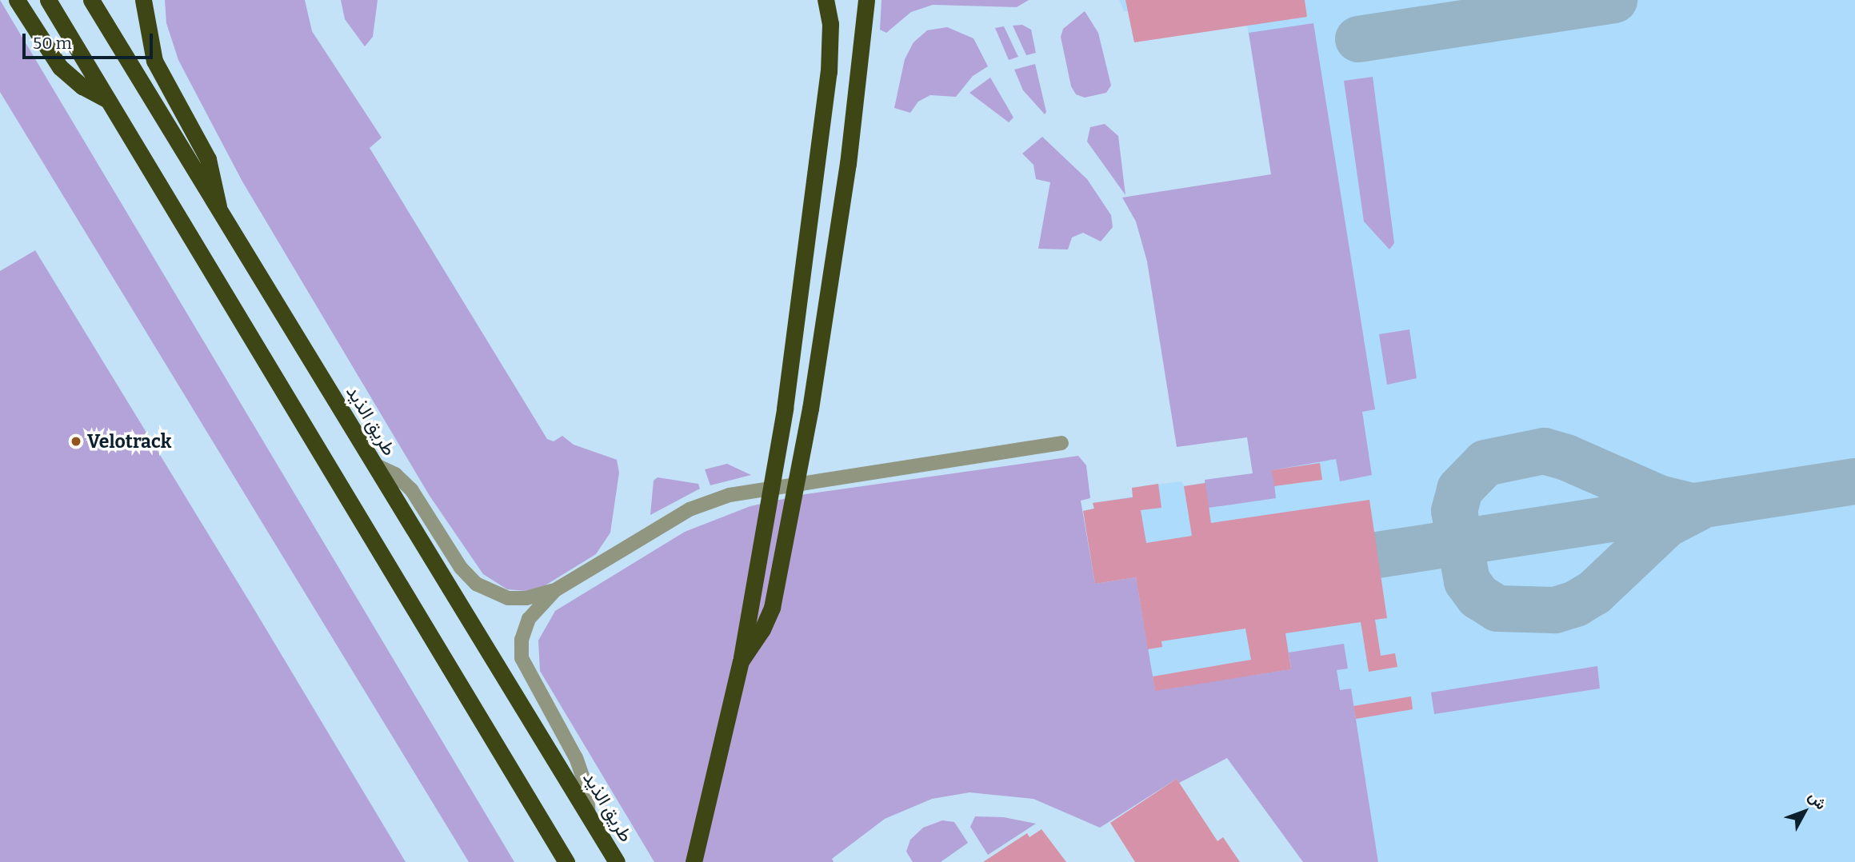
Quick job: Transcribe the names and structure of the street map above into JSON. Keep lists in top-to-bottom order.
{
  "streets": {
    "highway": ["طريق الذيد"]
  },
  "places": ["Velotrack"],
  "scale_bar": "50 m",
  "north": "top right"
}
